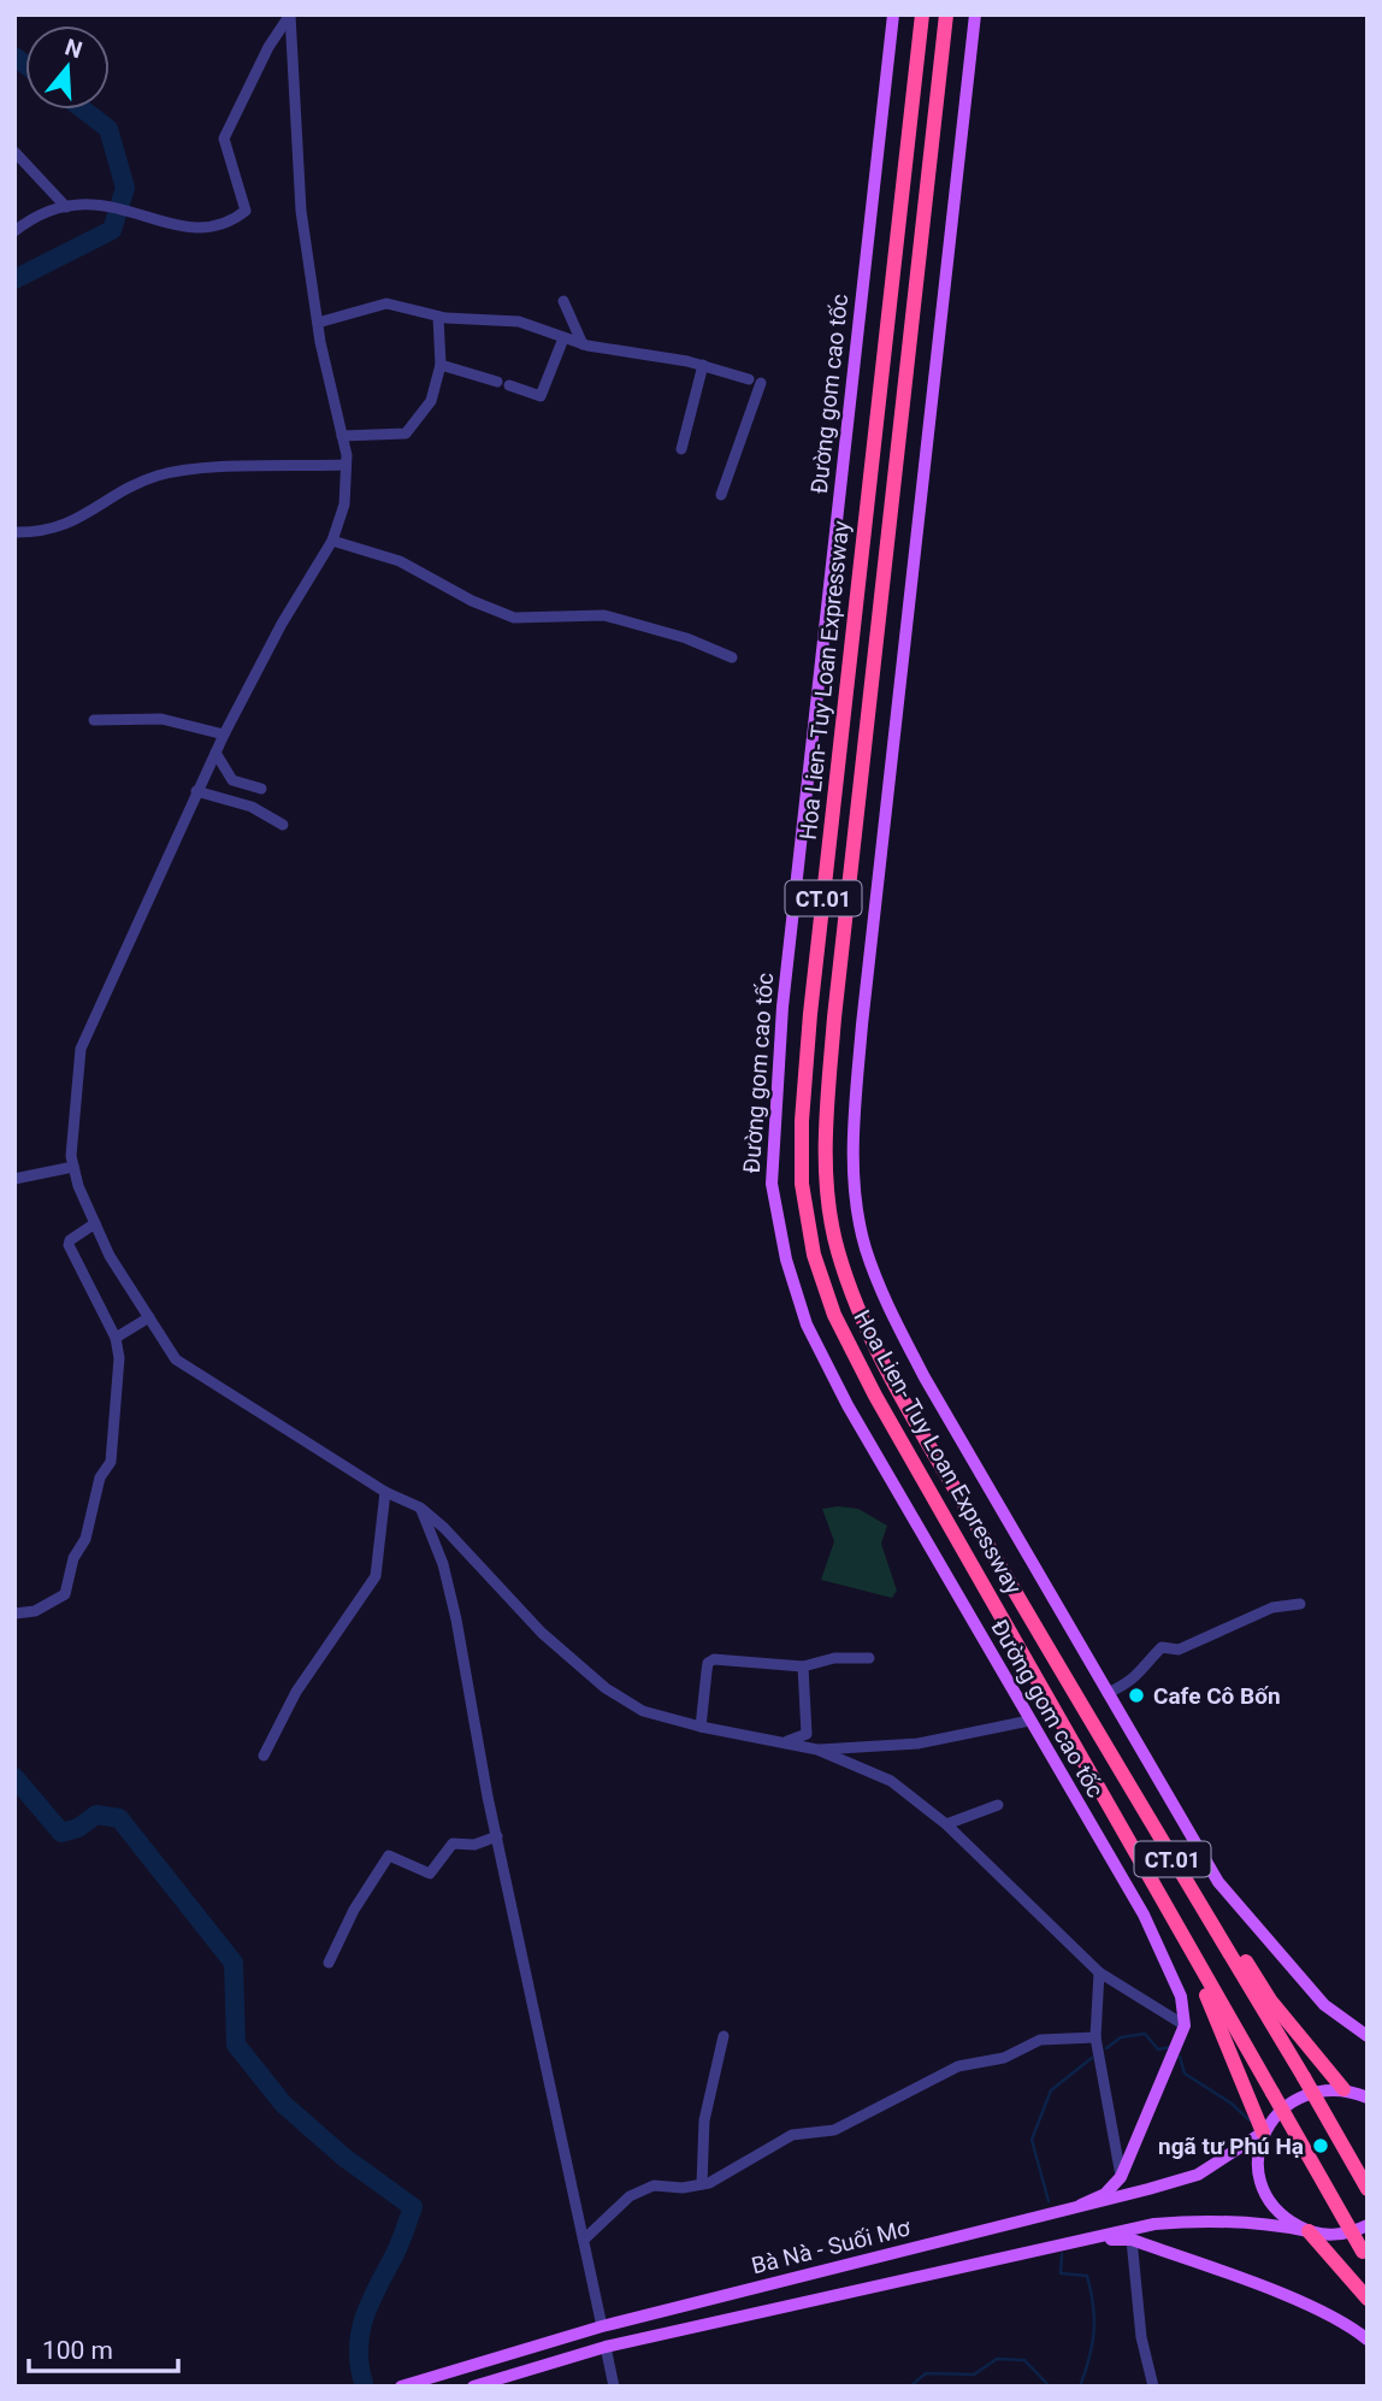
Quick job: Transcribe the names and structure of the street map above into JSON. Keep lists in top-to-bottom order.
{
  "streets": {
    "highway": ["Hoa Lien- Tuy Loan Expressway", "CT.01"],
    "main road": ["Đường gom cao tốc", "Bà Nà - Suối Mơ"]
  },
  "places": ["Cafe Cô Bốn", "ngã tư Phú Hạ"],
  "scale_bar": "100 m",
  "north": "top"
}
